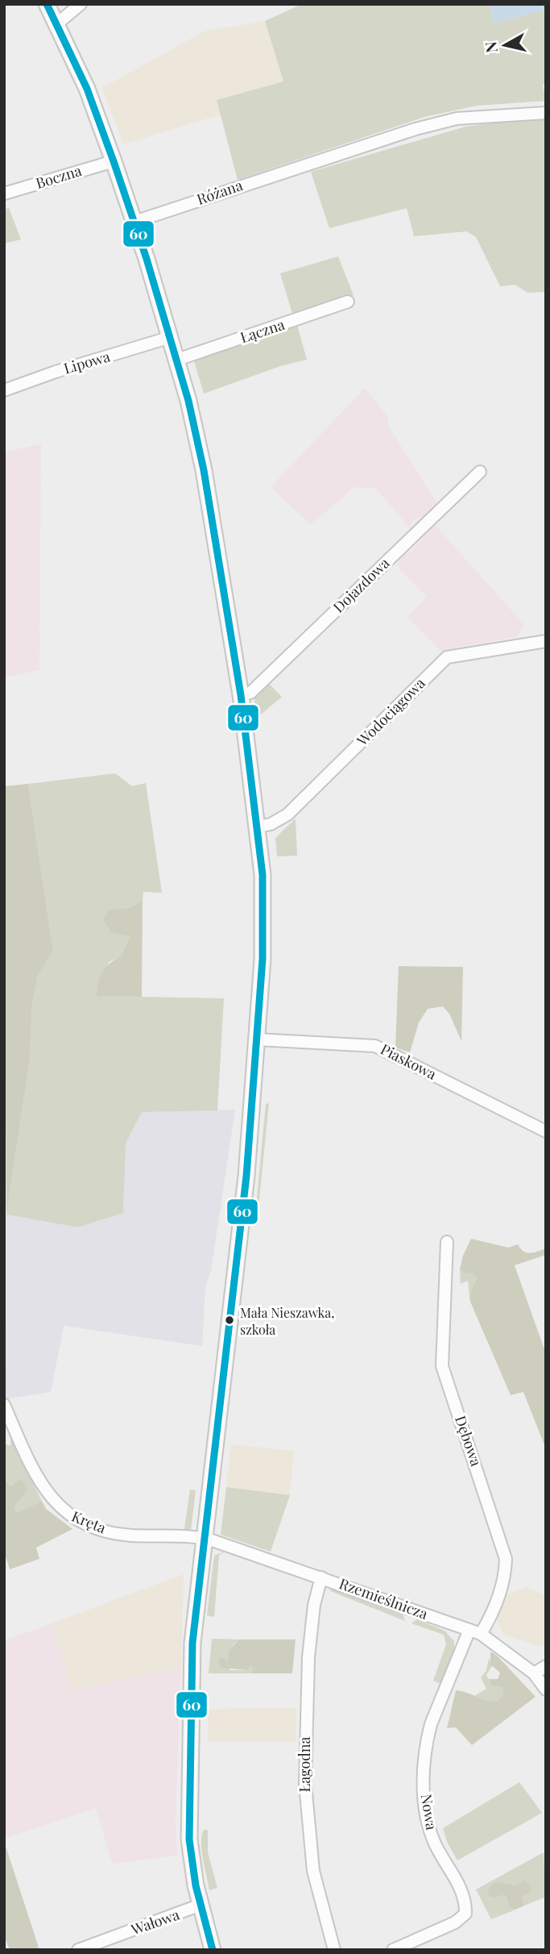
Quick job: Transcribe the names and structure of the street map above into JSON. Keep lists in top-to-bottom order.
{
  "streets": {
    "street": [
      "Boczna",
      "Różana",
      "Łączna",
      "Lipowa",
      "Dojazdowa",
      "Wodociągowa",
      "Piaskowa",
      "Dębowa",
      "Kręta",
      "Rzemieślnicza",
      "Łagodna",
      "Nowa",
      "Wałowa"
    ]
  },
  "crossings": [
    ["Dębowa", "Rzemieślnicza"],
    ["Dębowa", "Nowa"],
    ["Kręta", "Rzemieślnicza"],
    ["Rzemieślnicza", "Łagodna"],
    ["Rzemieślnicza", "Nowa"]
  ],
  "places": ["Mała Nieszawka, szkoła"],
  "lines": ["transit line 60"],
  "north": "left"
}
